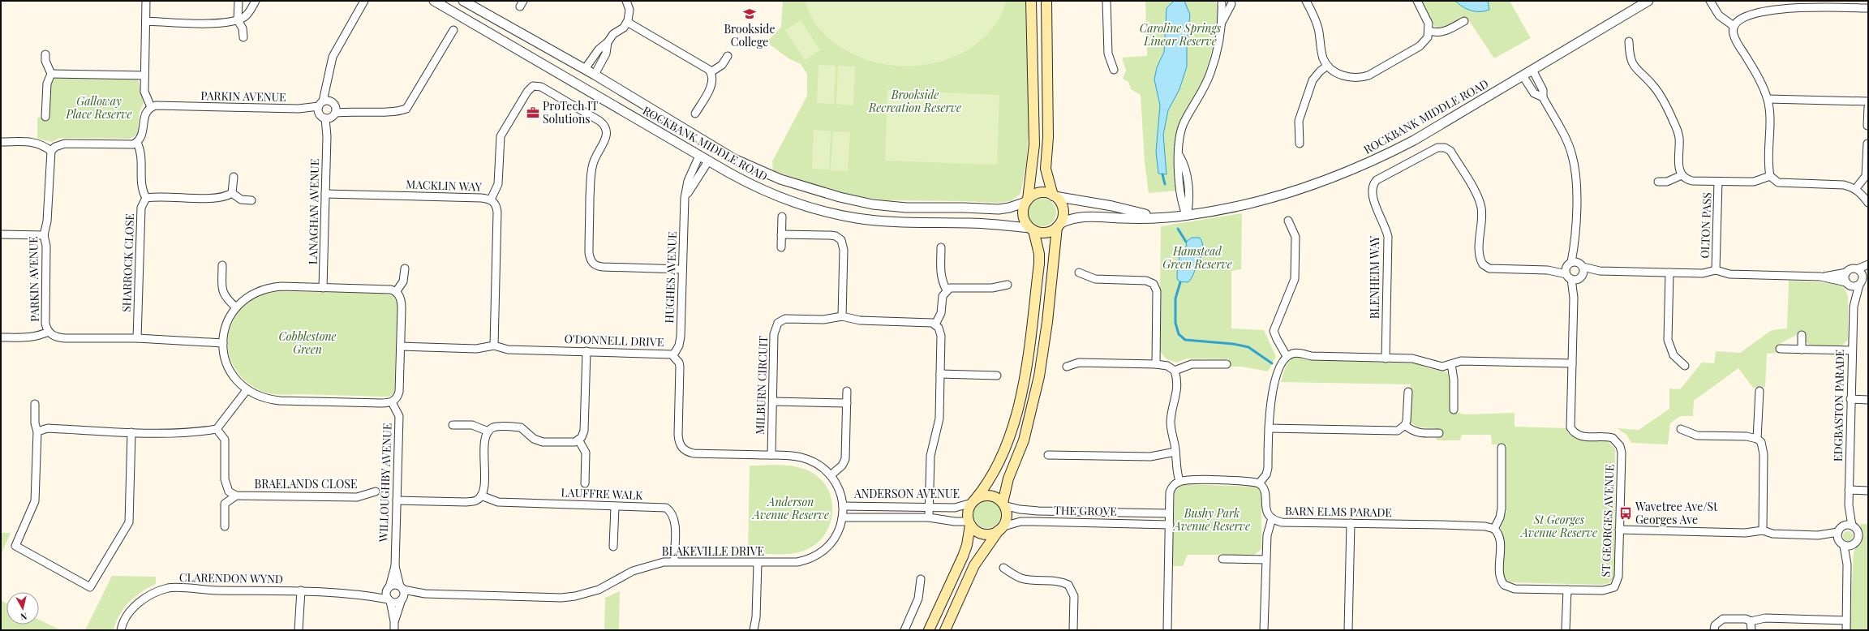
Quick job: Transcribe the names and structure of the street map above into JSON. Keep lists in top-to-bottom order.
{
  "streets": {
    "street": [
      "PARKIN AVENUE",
      "ROCKBANK MIDDLE ROAD",
      "MACKLIN WAY",
      "LANAGHAN AVENUE",
      "OLTON PASS",
      "SHARROCK CLOSE",
      "HUGHES AVENUE",
      "BLENHEIM WAY",
      "O'DONNELL DRIVE",
      "MILBURN CIRCUIT",
      "EDGBASTON PARADE",
      "WILLOUGHBY AVENUE",
      "BRAELANDS CLOSE",
      "LAUFFRE WALK",
      "ANDERSON AVENUE",
      "THE GROVE",
      "BARN ELMS PARADE",
      "ST GEORGES AVENUE",
      "BLAKEVILLE DRIVE",
      "CLARENDON WYND"
    ]
  },
  "crossings": [
    ["PARKIN AVENUE", "LANAGHAN AVENUE"],
    ["PARKIN AVENUE", "SHARROCK CLOSE"],
    ["ROCKBANK MIDDLE ROAD", "HUGHES AVENUE"],
    ["ROCKBANK MIDDLE ROAD", "ST GEORGES AVENUE"],
    ["MACKLIN WAY", "LANAGHAN AVENUE"],
    ["MACKLIN WAY", "O'DONNELL DRIVE"],
    ["OLTON PASS", "BLENHEIM WAY"],
    ["HUGHES AVENUE", "O'DONNELL DRIVE"],
    ["BLENHEIM WAY", "ST GEORGES AVENUE"],
    ["O'DONNELL DRIVE", "MILBURN CIRCUIT"],
    ["O'DONNELL DRIVE", "ANDERSON AVENUE"],
    ["O'DONNELL DRIVE", "BLAKEVILLE DRIVE"],
    ["WILLOUGHBY AVENUE", "BLAKEVILLE DRIVE"],
    ["WILLOUGHBY AVENUE", "CLARENDON WYND"],
    ["LAUFFRE WALK", "BLAKEVILLE DRIVE"],
    ["ANDERSON AVENUE", "THE GROVE"],
    ["ANDERSON AVENUE", "BLAKEVILLE DRIVE"],
    ["BARN ELMS PARADE", "ST GEORGES AVENUE"],
    ["BLAKEVILLE DRIVE", "CLARENDON WYND"]
  ],
  "parks": [
    "Caroline Springs Linear Reserve",
    "Brookside Recreation Reserve",
    "Galloway Place Reserve",
    "Hamstead Green Reserve",
    "Cobblestone Green",
    "Anderson Avenue Reserve",
    "Bushy Park Avenue Reserve",
    "St Georges Avenue Reserve"
  ],
  "places": {
    "school or university": ["Brookside College"],
    "office": ["ProTech IT Solutions"],
    "bus stop": ["Wavetree Ave/St Georges Ave"]
  },
  "north": "bottom"
}
